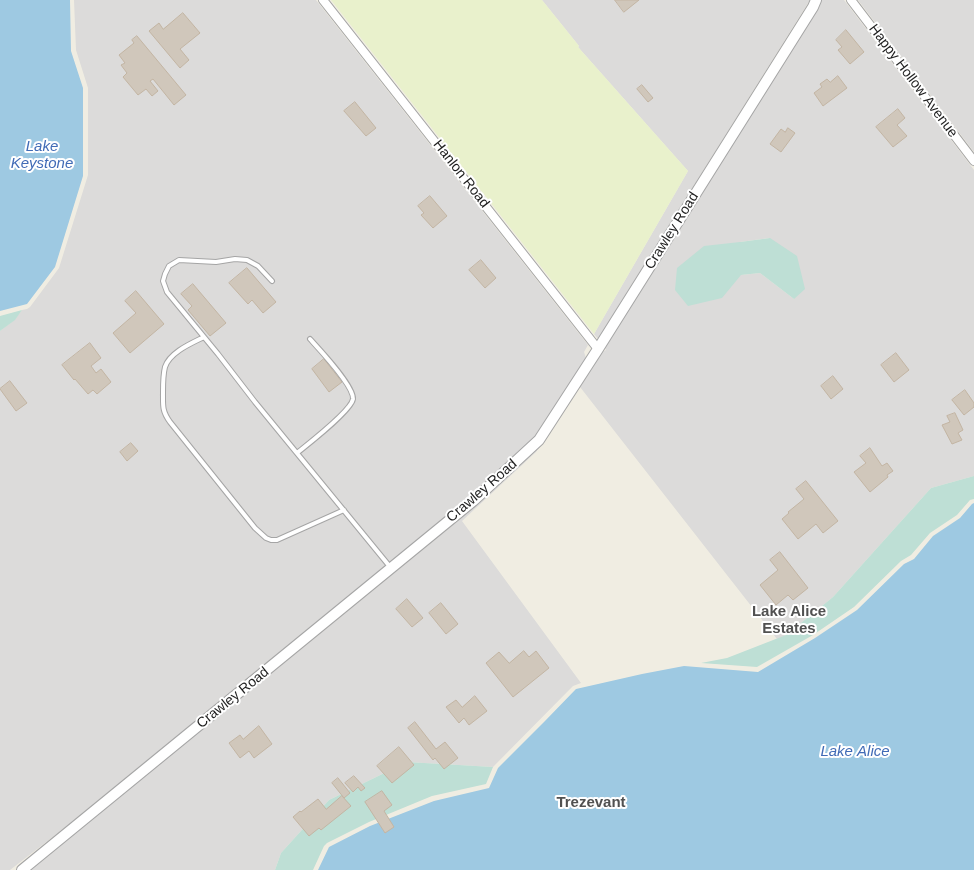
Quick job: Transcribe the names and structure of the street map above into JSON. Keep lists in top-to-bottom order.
{
  "streets": {
    "street": ["Happy Hollow Avenue", "Hanlon Road", "Crawley Road"]
  },
  "crossings": [
    ["Hanlon Road", "Crawley Road"]
  ],
  "districts": ["Lake Alice Estates", "Trezevant"],
  "water": ["Lake Keystone", "Lake Alice"]
}
